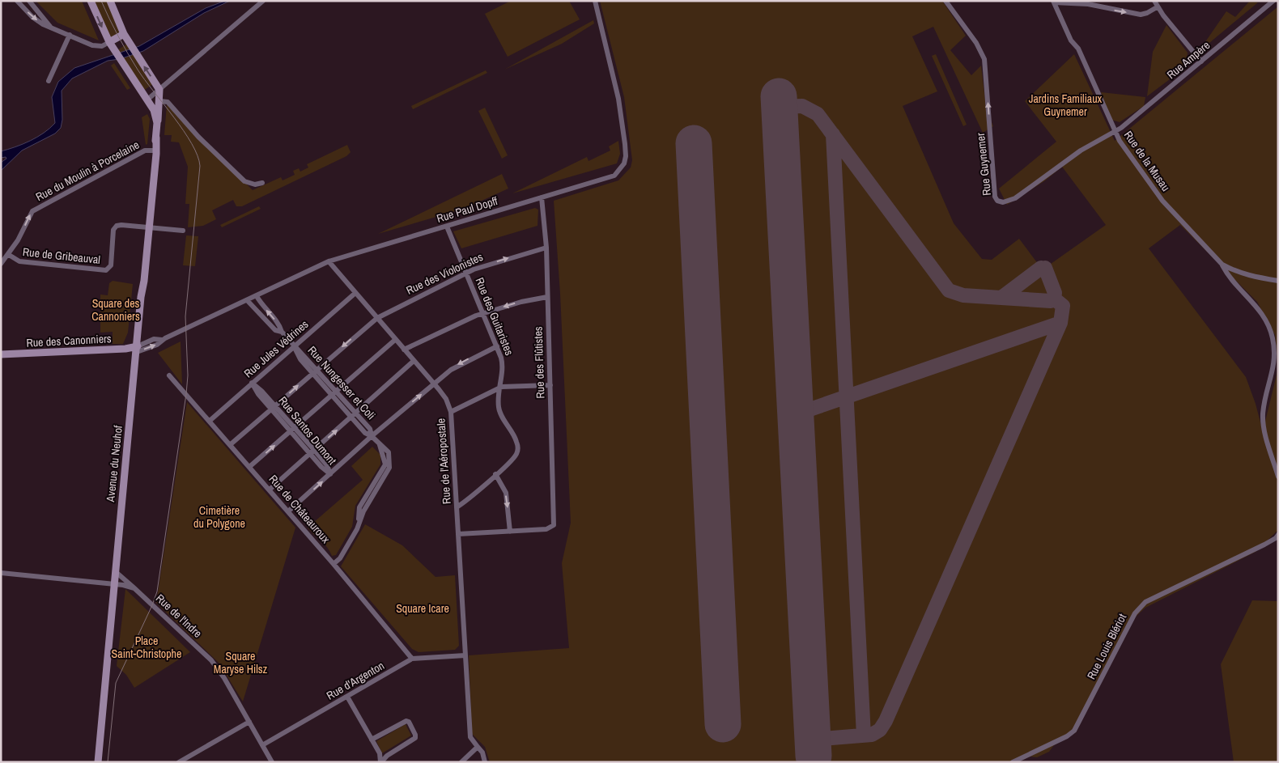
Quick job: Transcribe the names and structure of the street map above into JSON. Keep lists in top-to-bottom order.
{
  "streets": {
    "street": [
      "Rue Ampère",
      "Rue de la Musau",
      "Rue Guynemer",
      "Rue du Moulin à Porcelaine",
      "Rue Paul Dopff",
      "Rue de Gribeauval",
      "Rue des Violonistes",
      "Rue des Guitaristes",
      "Rue des Canonniers",
      "Rue Jules Védrines",
      "Rue des Flûtistes",
      "Rue Nungesser et Coli",
      "Rue Santos Dumont",
      "Rue de l'Aéropostale",
      "Avenue du Neuhof",
      "Rue de Châteauroux",
      "Rue de l'Indre",
      "Rue Louis Blériot",
      "Rue d'Argenton"
    ]
  },
  "crossings": [
    ["Rue Ampère", "Rue de la Musau"],
    ["Rue Ampère", "Rue Guynemer"],
    ["Rue de la Musau", "Rue Guynemer"],
    ["Rue du Moulin à Porcelaine", "Rue de Gribeauval"],
    ["Rue du Moulin à Porcelaine", "Avenue du Neuhof"],
    ["Rue Paul Dopff", "Rue des Guitaristes"],
    ["Rue Paul Dopff", "Rue des Canonniers"],
    ["Rue Paul Dopff", "Rue des Flûtistes"],
    ["Rue Paul Dopff", "Rue Nungesser et Coli"],
    ["Rue Paul Dopff", "Rue de l'Aéropostale"],
    ["Rue Paul Dopff", "Avenue du Neuhof"],
    ["Rue de Gribeauval", "Avenue du Neuhof"],
    ["Rue des Violonistes", "Rue des Guitaristes"],
    ["Rue des Violonistes", "Rue des Flûtistes"],
    ["Rue des Violonistes", "Rue Nungesser et Coli"],
    ["Rue des Violonistes", "Rue Santos Dumont"],
    ["Rue des Violonistes", "Rue de l'Aéropostale"],
    ["Rue des Violonistes", "Rue de Châteauroux"],
    ["Rue des Guitaristes", "Rue de l'Aéropostale"],
    ["Rue des Canonniers", "Avenue du Neuhof"],
    ["Rue Jules Védrines", "Rue Nungesser et Coli"],
    ["Rue Jules Védrines", "Rue Santos Dumont"],
    ["Rue Jules Védrines", "Rue de l'Aéropostale"],
    ["Rue Jules Védrines", "Rue de Châteauroux"],
    ["Rue Nungesser et Coli", "Rue de Châteauroux"],
    ["Rue de l'Aéropostale", "Rue d'Argenton"],
    ["Avenue du Neuhof", "Rue de l'Indre"],
    ["Rue de Châteauroux", "Rue d'Argenton"],
    ["Rue de l'Indre", "Rue d'Argenton"]
  ],
  "one_way": ["Rue du Moulin à Porcelaine"],
  "parks": [
    "Jardins Familiaux Guynemer",
    "Square des Cannoniers",
    "Cimetière du Polygone",
    "Square Icare",
    "Place Saint-Christophe",
    "Square Maryse Hilsz"
  ]
}
